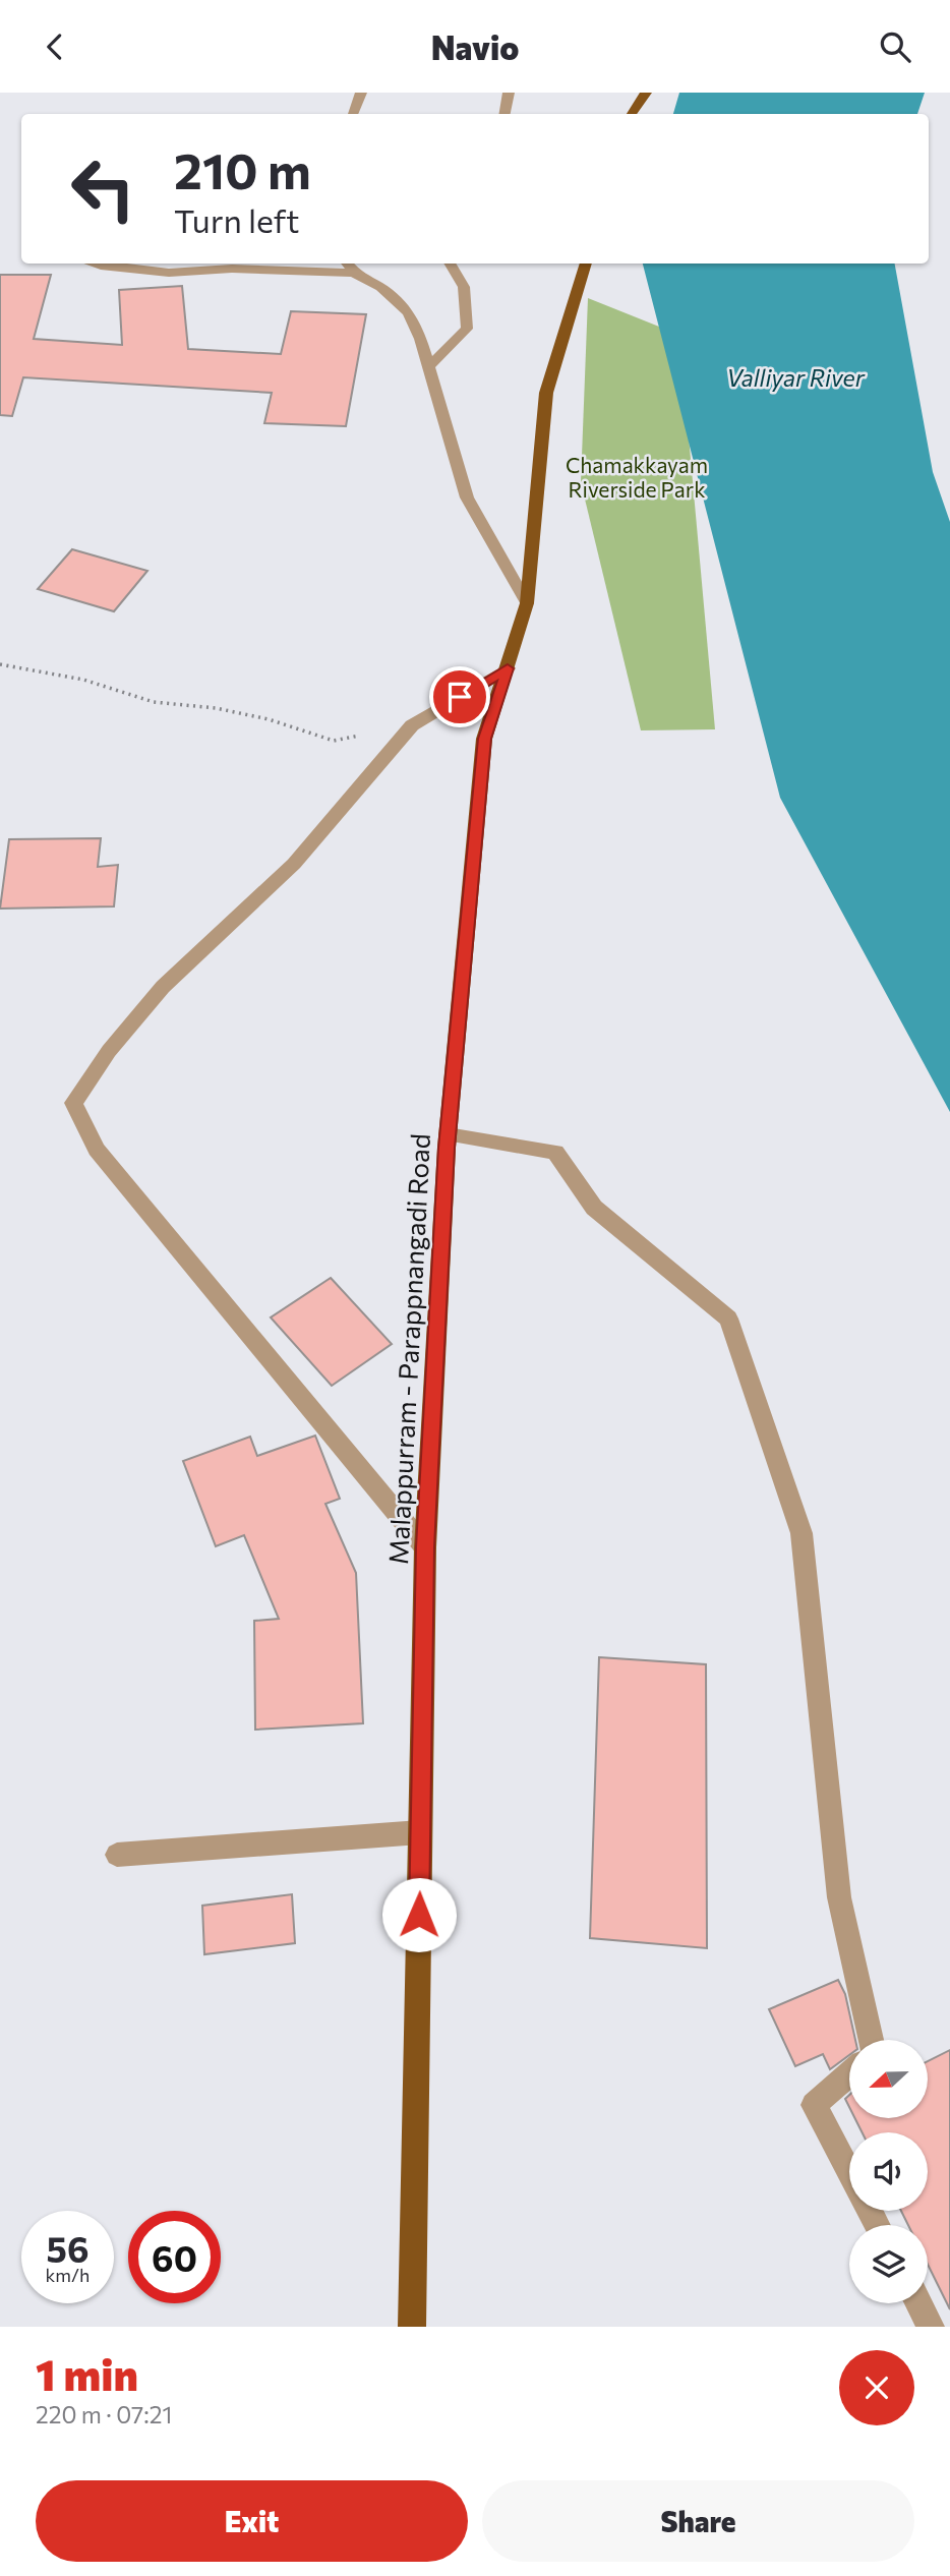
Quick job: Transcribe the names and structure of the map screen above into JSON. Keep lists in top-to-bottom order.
{
  "streets": {
    "main road": ["Malappurram - Parappnangadi Road"]
  },
  "water": ["Valliyar River"],
  "parks": ["Chamakkayam Riverside Park"],
  "north": "left",
  "page": {
    "header": "Navio",
    "turn": ["210 m", "Turn left"],
    "speed": "56 km/h",
    "limit": "60",
    "heading": ["1 min", "220 m · 07:21"],
    "buttons": ["Exit", "Share"]
  }
}
